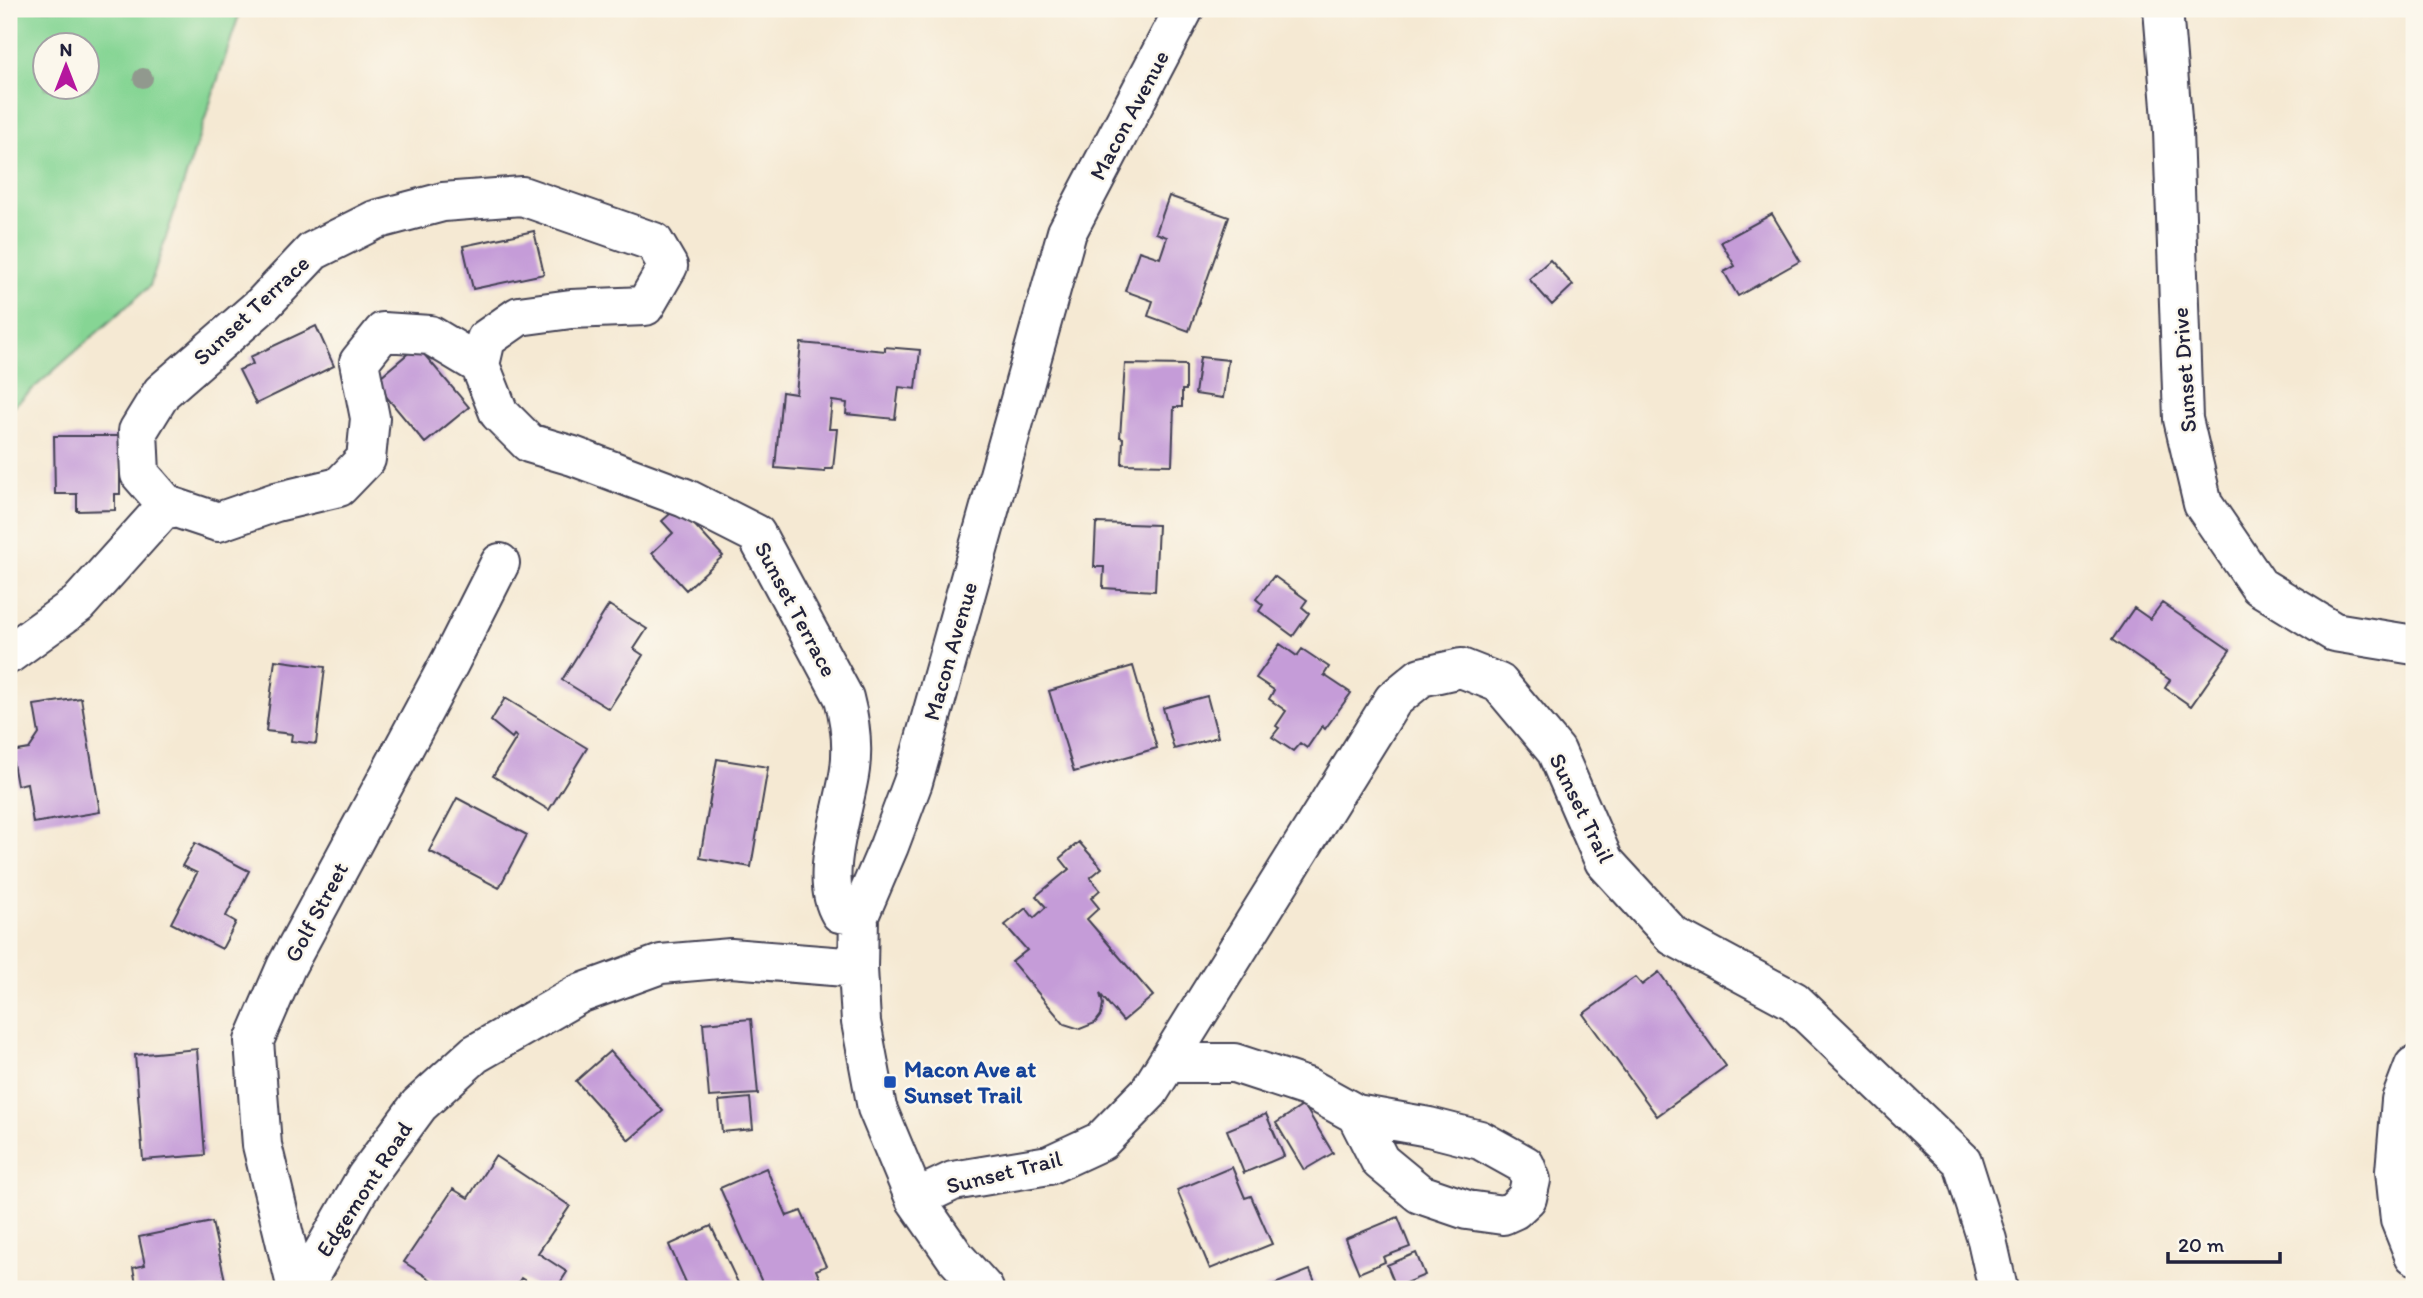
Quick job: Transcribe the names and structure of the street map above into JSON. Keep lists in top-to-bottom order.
{
  "streets": {
    "street": [
      "Macon Avenue",
      "Sunset Terrace",
      "Sunset Drive",
      "Sunset Trail",
      "Golf Street",
      "Edgemont Road"
    ]
  },
  "crossings": [
    ["Macon Avenue", "Sunset Terrace"],
    ["Macon Avenue", "Sunset Trail"],
    ["Macon Avenue", "Edgemont Road"],
    ["Golf Street", "Edgemont Road"]
  ],
  "places": {
    "transit": ["Macon Ave at Sunset Trail"]
  },
  "scale_bar": "20 m",
  "north": "top"
}
